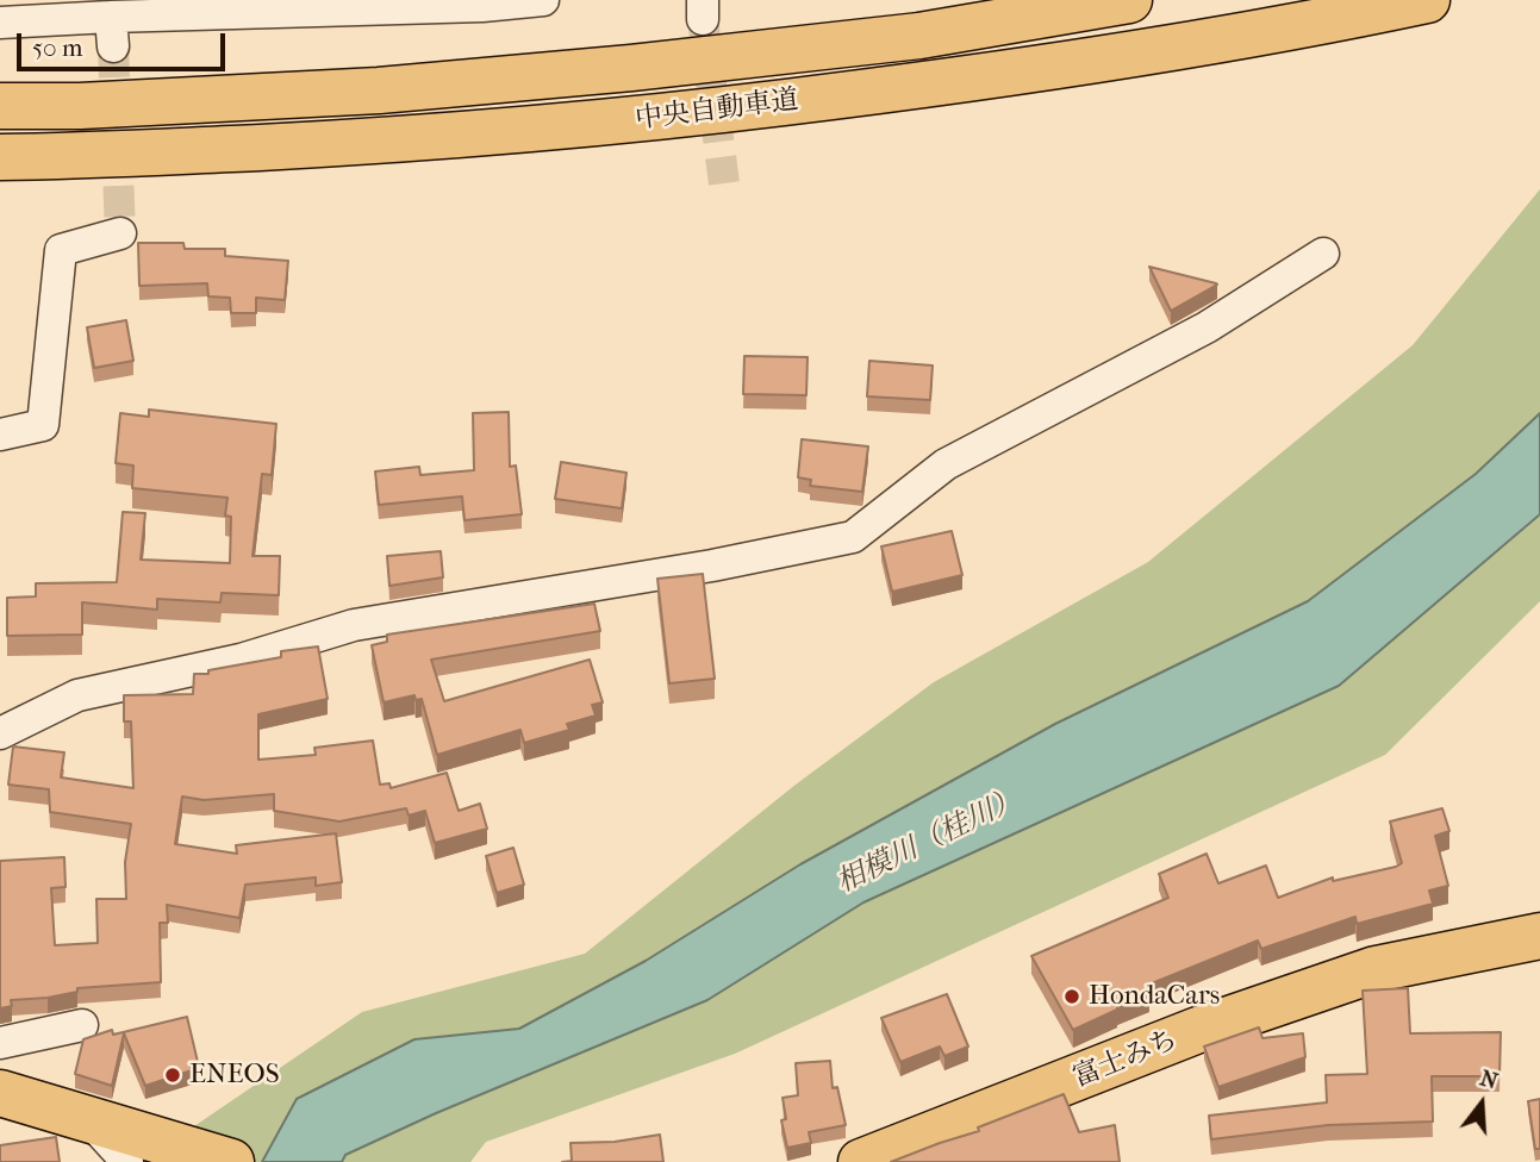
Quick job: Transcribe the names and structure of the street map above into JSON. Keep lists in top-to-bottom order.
{
  "streets": {
    "highway": ["中央自動車道", "富士みち"]
  },
  "water": ["相模川（桂川）"],
  "places": ["HondaCars", "ENEOS"],
  "scale_bar": "50 m",
  "north": "top"
}
